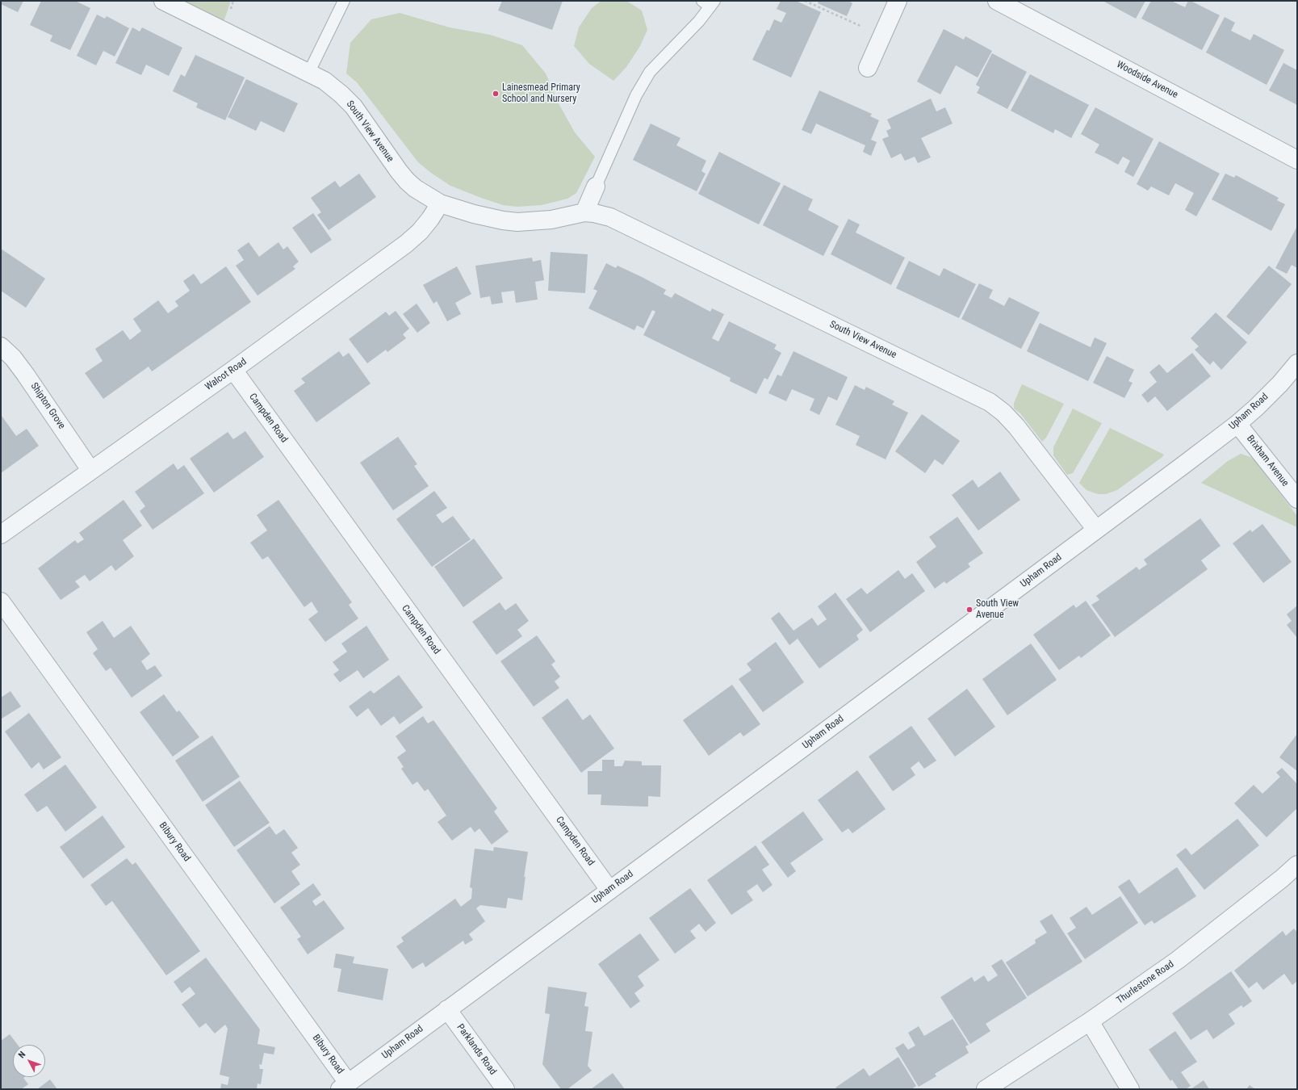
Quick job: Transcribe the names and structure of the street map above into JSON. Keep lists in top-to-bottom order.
{
  "streets": {
    "street": [
      "Woodside Avenue",
      "South View Avenue",
      "Walcot Road",
      "Shipton Grove",
      "Upham Road",
      "Campden Road",
      "Brixham Avenue",
      "Bibury Road",
      "Thurlestone Road",
      "Parklands Road"
    ]
  },
  "crossings": [
    ["South View Avenue", "Walcot Road"],
    ["South View Avenue", "Upham Road"],
    ["Walcot Road", "Shipton Grove"],
    ["Walcot Road", "Campden Road"],
    ["Upham Road", "Campden Road"],
    ["Upham Road", "Brixham Avenue"],
    ["Upham Road", "Bibury Road"],
    ["Upham Road", "Parklands Road"]
  ],
  "places": ["Lainesmead Primary School and Nursery", "South View Avenue"],
  "north": "top left"
}
